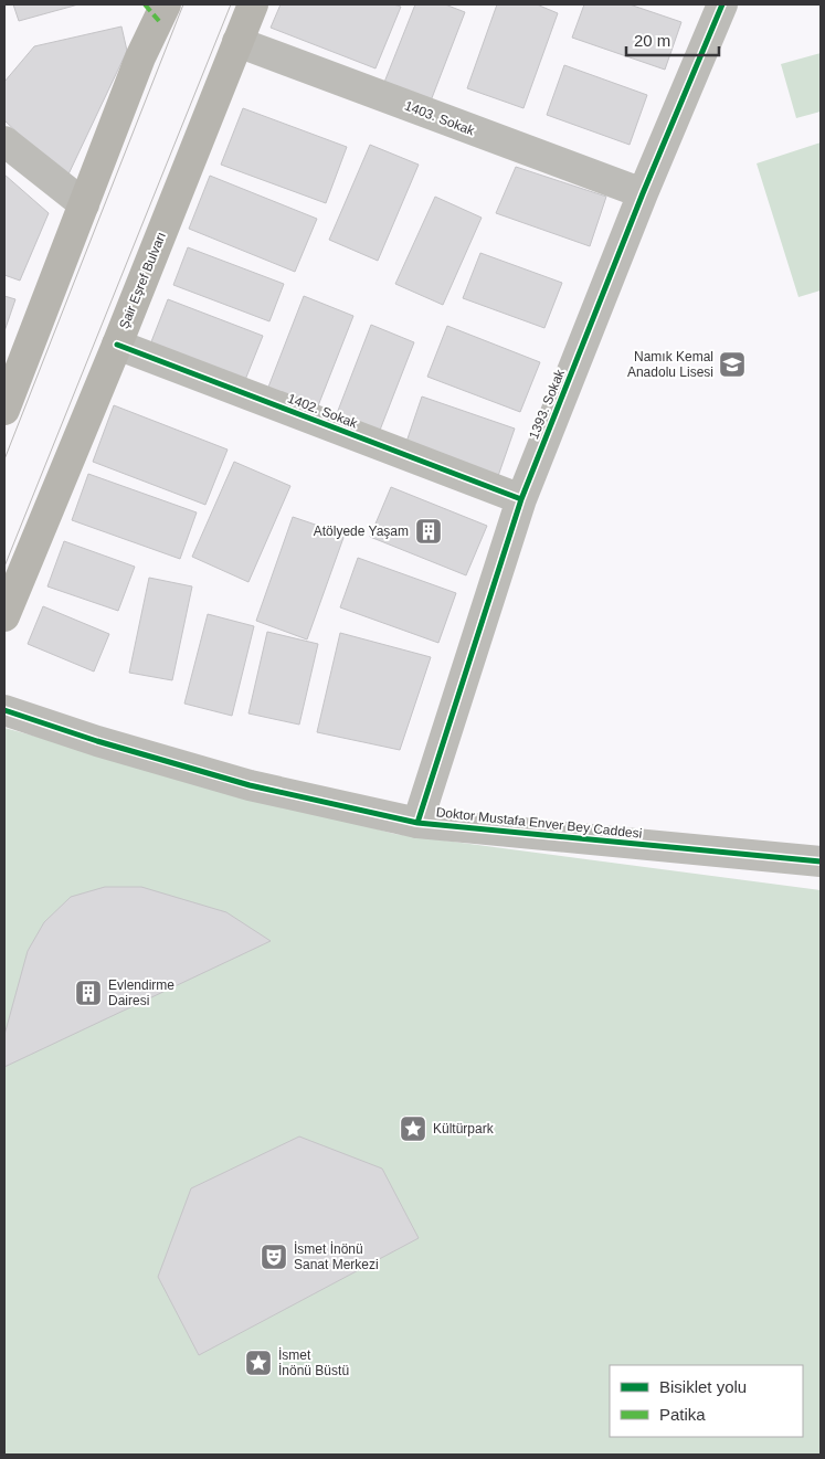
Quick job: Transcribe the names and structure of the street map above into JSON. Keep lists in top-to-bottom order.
{
  "streets": {
    "main road": ["Şair Eşref Bulvarı"],
    "street": [
      "1403. Sokak",
      "1393. Sokak",
      "1402. Sokak",
      "Doktor Mustafa Enver Bey Caddesi"
    ]
  },
  "crossings": [
    ["1403. Sokak", "Şair Eşref Bulvarı"],
    ["1403. Sokak", "1393. Sokak"],
    ["Şair Eşref Bulvarı", "1402. Sokak"],
    ["1393. Sokak", "1402. Sokak"],
    ["1393. Sokak", "Doktor Mustafa Enver Bey Caddesi"]
  ],
  "places": {
    "school or university": ["Namık Kemal Anadolu Lisesi"],
    "building": ["Atölyede Yaşam", "Evlendirme Dairesi"],
    "place": ["Kültürpark", "İsmet İnönü Büstü"],
    "theatre": ["İsmet İnönü Sanat Merkezi"]
  },
  "legend": ["Bisiklet yolu", "Patika"],
  "scale_bar": "20 m"
}
